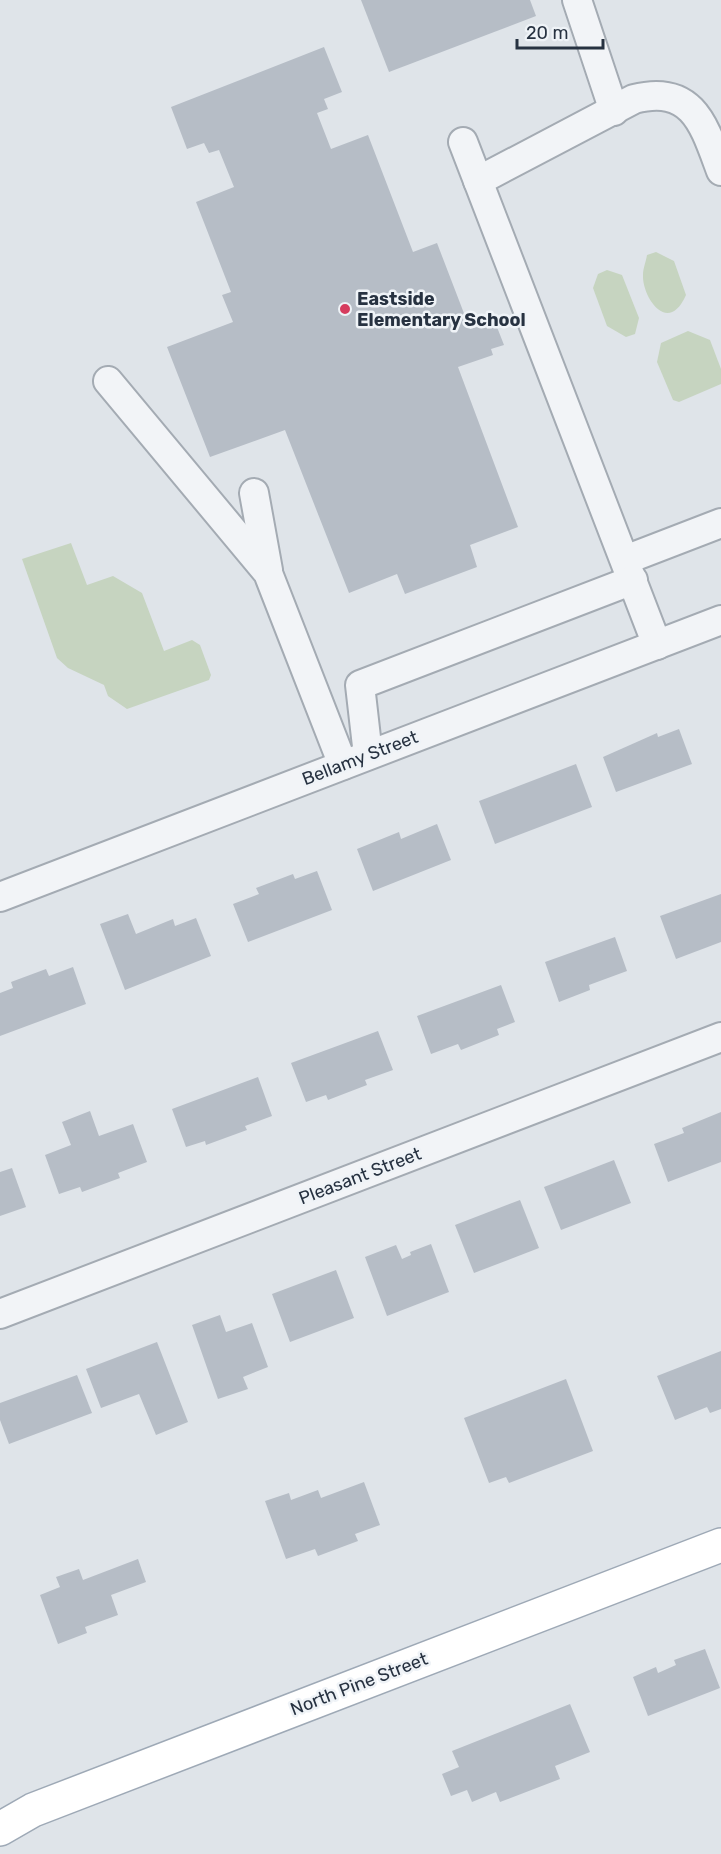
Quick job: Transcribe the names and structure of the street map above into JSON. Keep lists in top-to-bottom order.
{
  "streets": {
    "main road": ["North Pine Street"],
    "street": ["Bellamy Street", "Pleasant Street"]
  },
  "places": ["Eastside Elementary School"],
  "scale_bar": "20 m"
}
